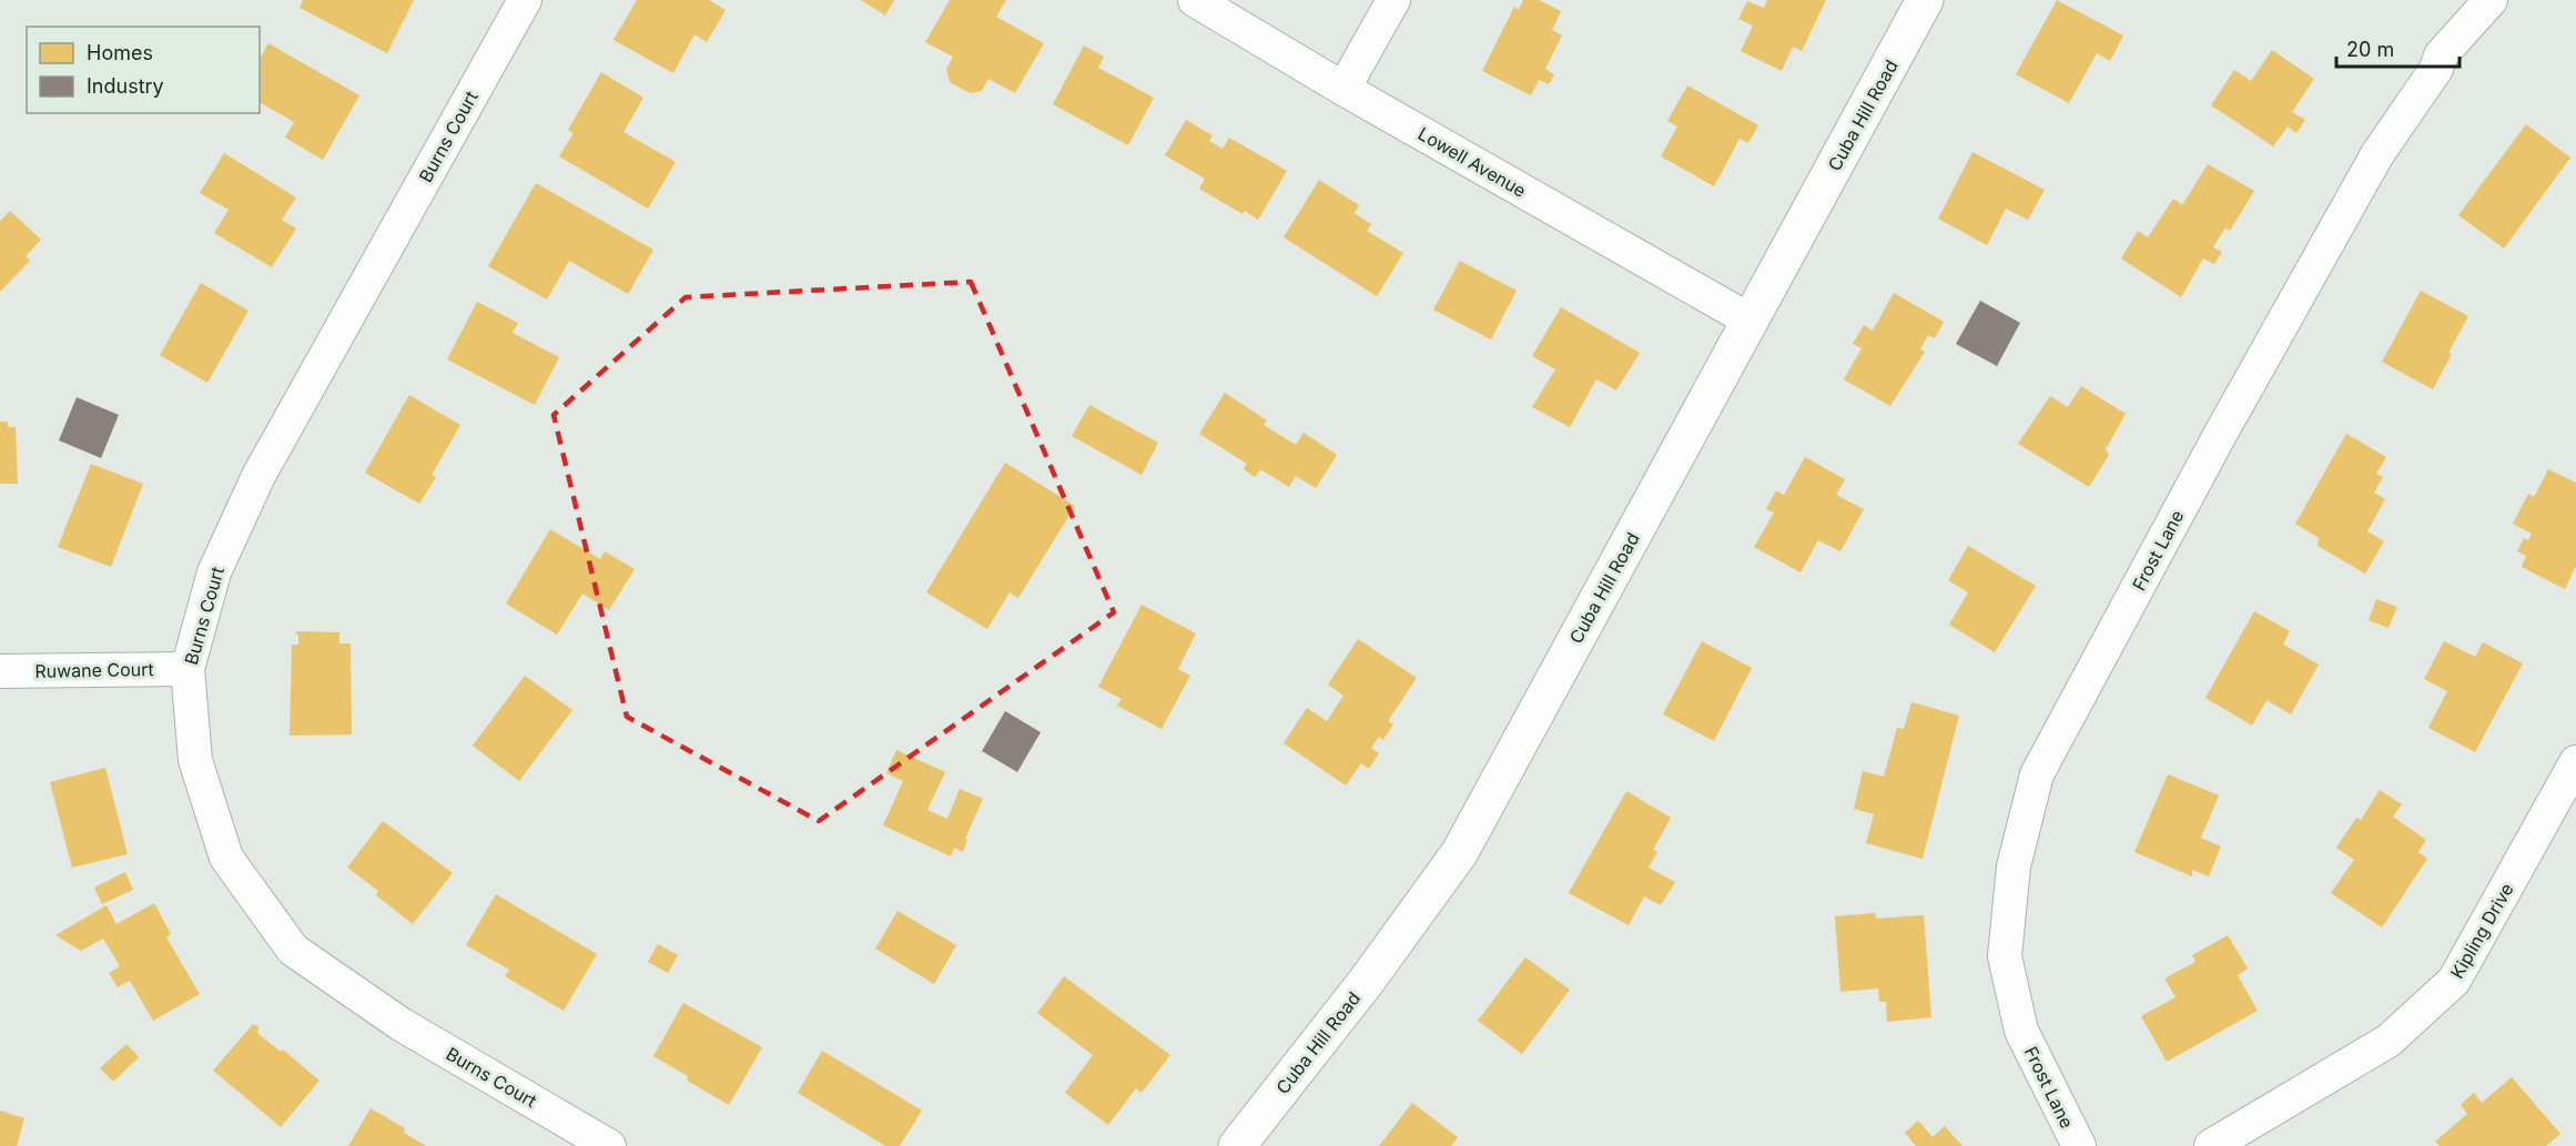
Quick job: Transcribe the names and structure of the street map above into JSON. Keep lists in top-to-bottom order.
{
  "streets": {
    "main road": ["Cuba Hill Road"],
    "street": [
      "Burns Court",
      "Lowell Avenue",
      "Frost Lane",
      "Ruwane Court",
      "Kipling Drive"
    ]
  },
  "crossings": [
    ["Cuba Hill Road", "Lowell Avenue"],
    ["Burns Court", "Ruwane Court"]
  ],
  "legend": ["Homes", "Industry"],
  "scale_bar": "20 m"
}
